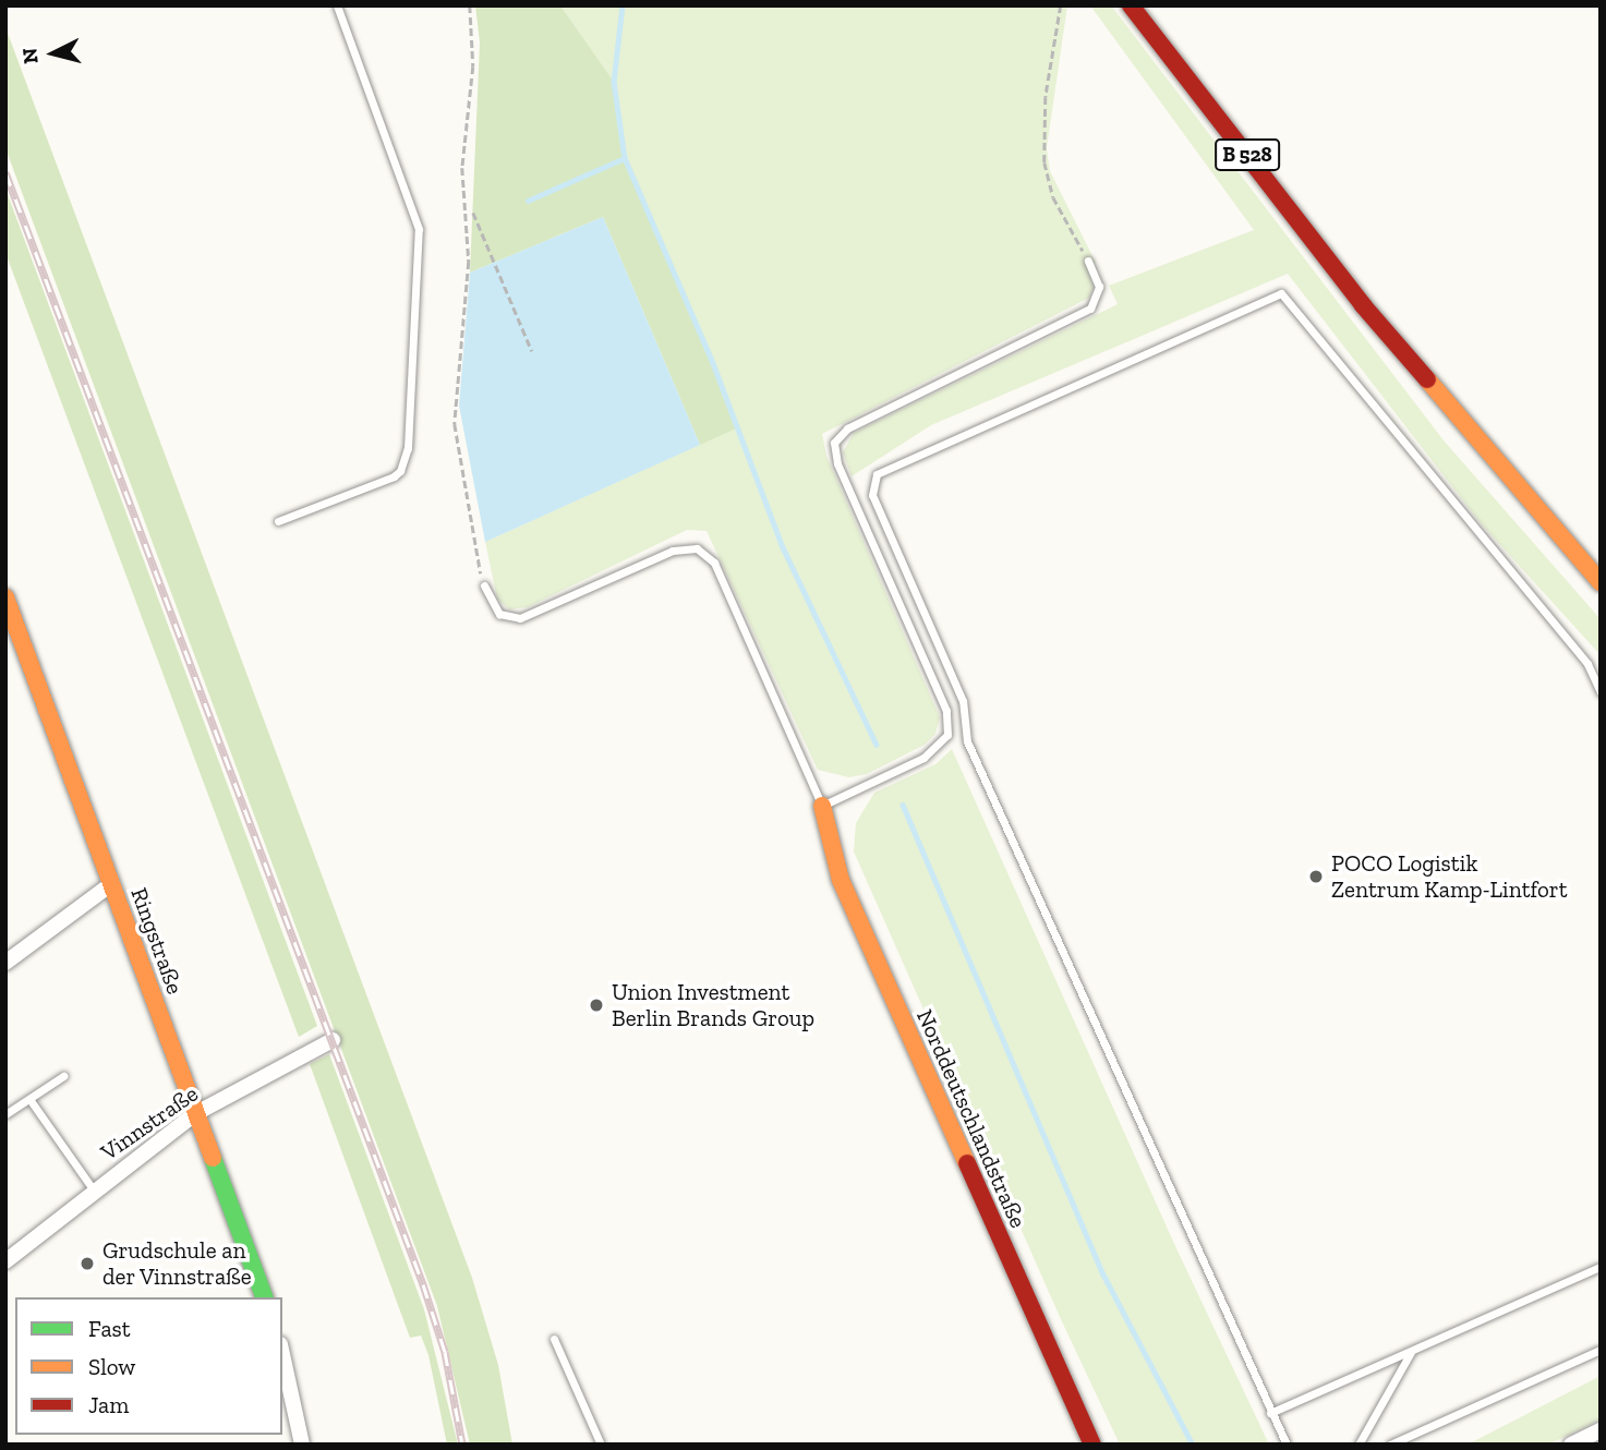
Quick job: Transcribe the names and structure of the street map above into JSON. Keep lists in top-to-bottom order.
{
  "streets": {
    "main road": ["B 528", "Ringstraße", "Norddeutschlandstraße"],
    "street": ["Vinnstraße"]
  },
  "crossings": [
    ["Ringstraße", "Vinnstraße"]
  ],
  "places": ["POCO Logistik Zentrum Kamp-Lintfort", "Union Investment Berlin Brands Group", "Grudschule an der Vinnstraße"],
  "legend": ["Fast", "Slow", "Jam"],
  "north": "left"
}
